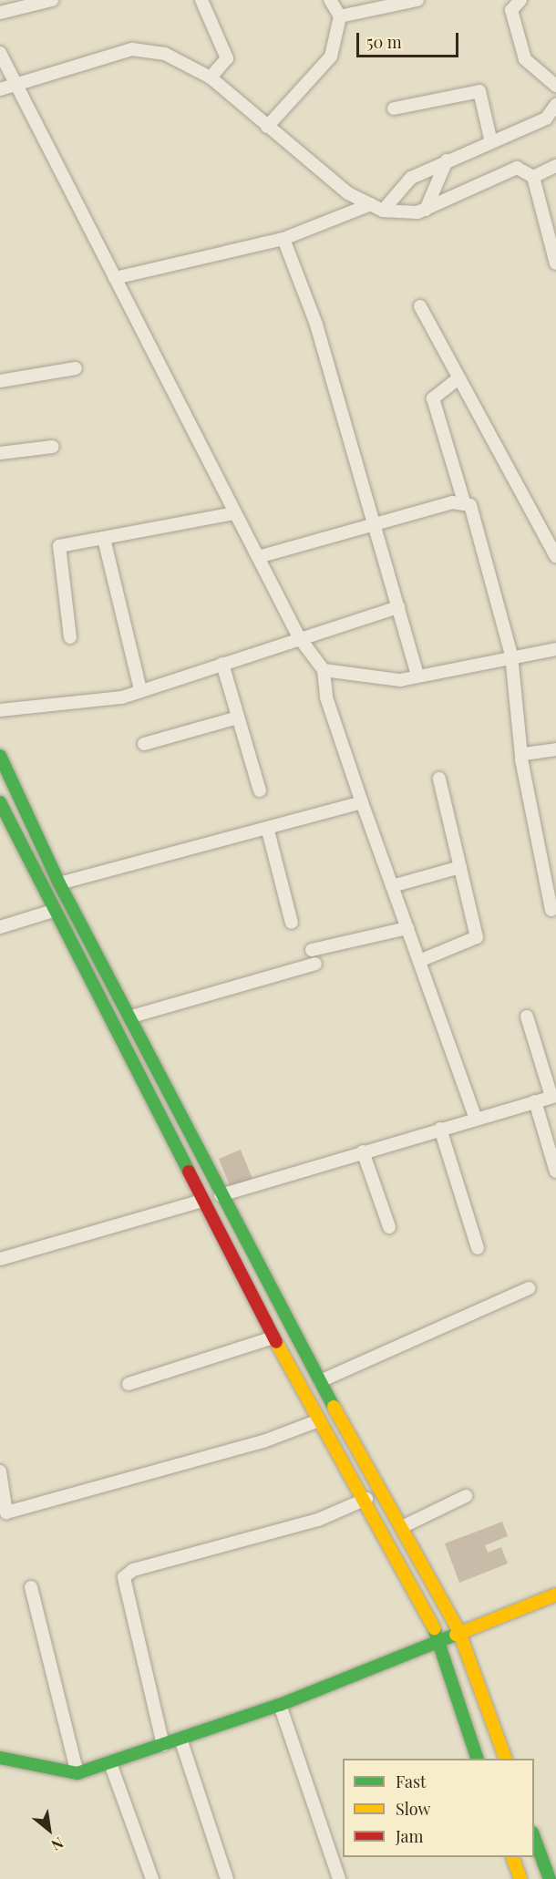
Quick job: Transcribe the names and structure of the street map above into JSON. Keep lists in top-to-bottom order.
{
  "legend": ["Fast", "Slow", "Jam"],
  "scale_bar": "50 m",
  "north": "bottom right"
}
